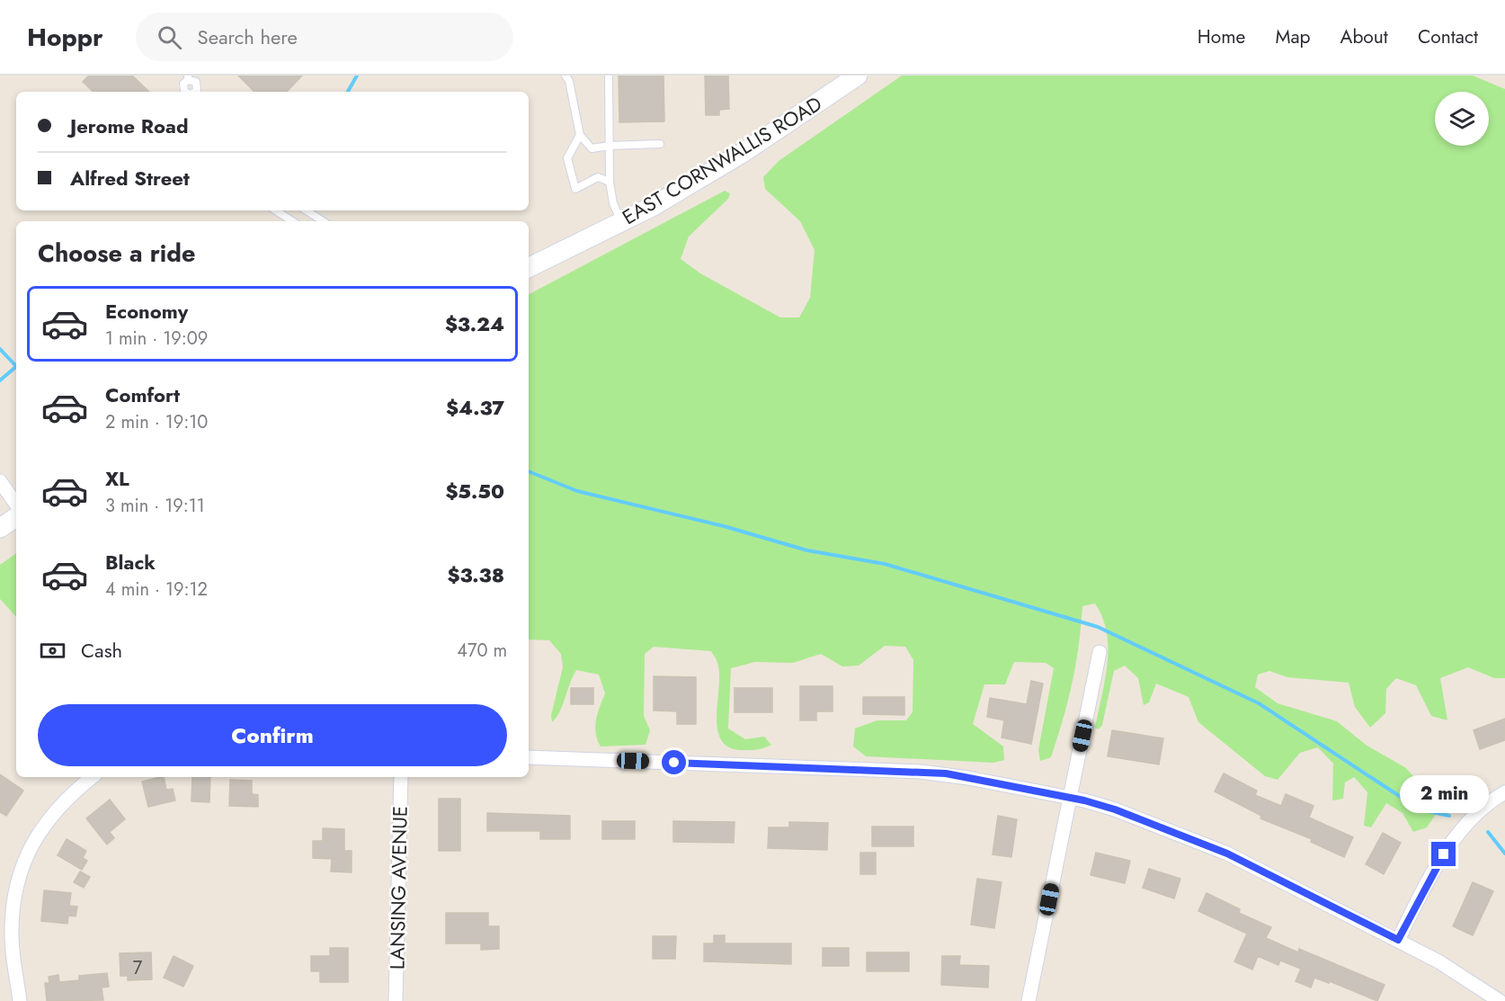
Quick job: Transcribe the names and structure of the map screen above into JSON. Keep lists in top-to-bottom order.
{
  "streets": {
    "street": ["EAST CORNWALLIS ROAD", "LANSING AVENUE"]
  },
  "house_numbers": ["7"],
  "page": {
    "header": "Hoppr",
    "search": "Search here",
    "nav": [
      "Home",
      "Map",
      "About",
      "Contact"
    ],
    "banner": ["Jerome Road", "Alfred Street"],
    "heading": "Choose a ride",
    "list": [
      {
        "name": "Economy",
        "note": "1 min · 19:09",
        "value": "$3.24"
      },
      {
        "name": "Comfort",
        "note": "2 min · 19:10",
        "value": "$4.37"
      },
      {
        "name": "XL",
        "note": "3 min · 19:11",
        "value": "$5.50"
      },
      {
        "name": "Black",
        "note": "4 min · 19:12",
        "value": "$3.38"
      }
    ],
    "pay": ["Cash", "470 m"],
    "buttons": "Confirm",
    "bubble": "2 min"
  }
}
